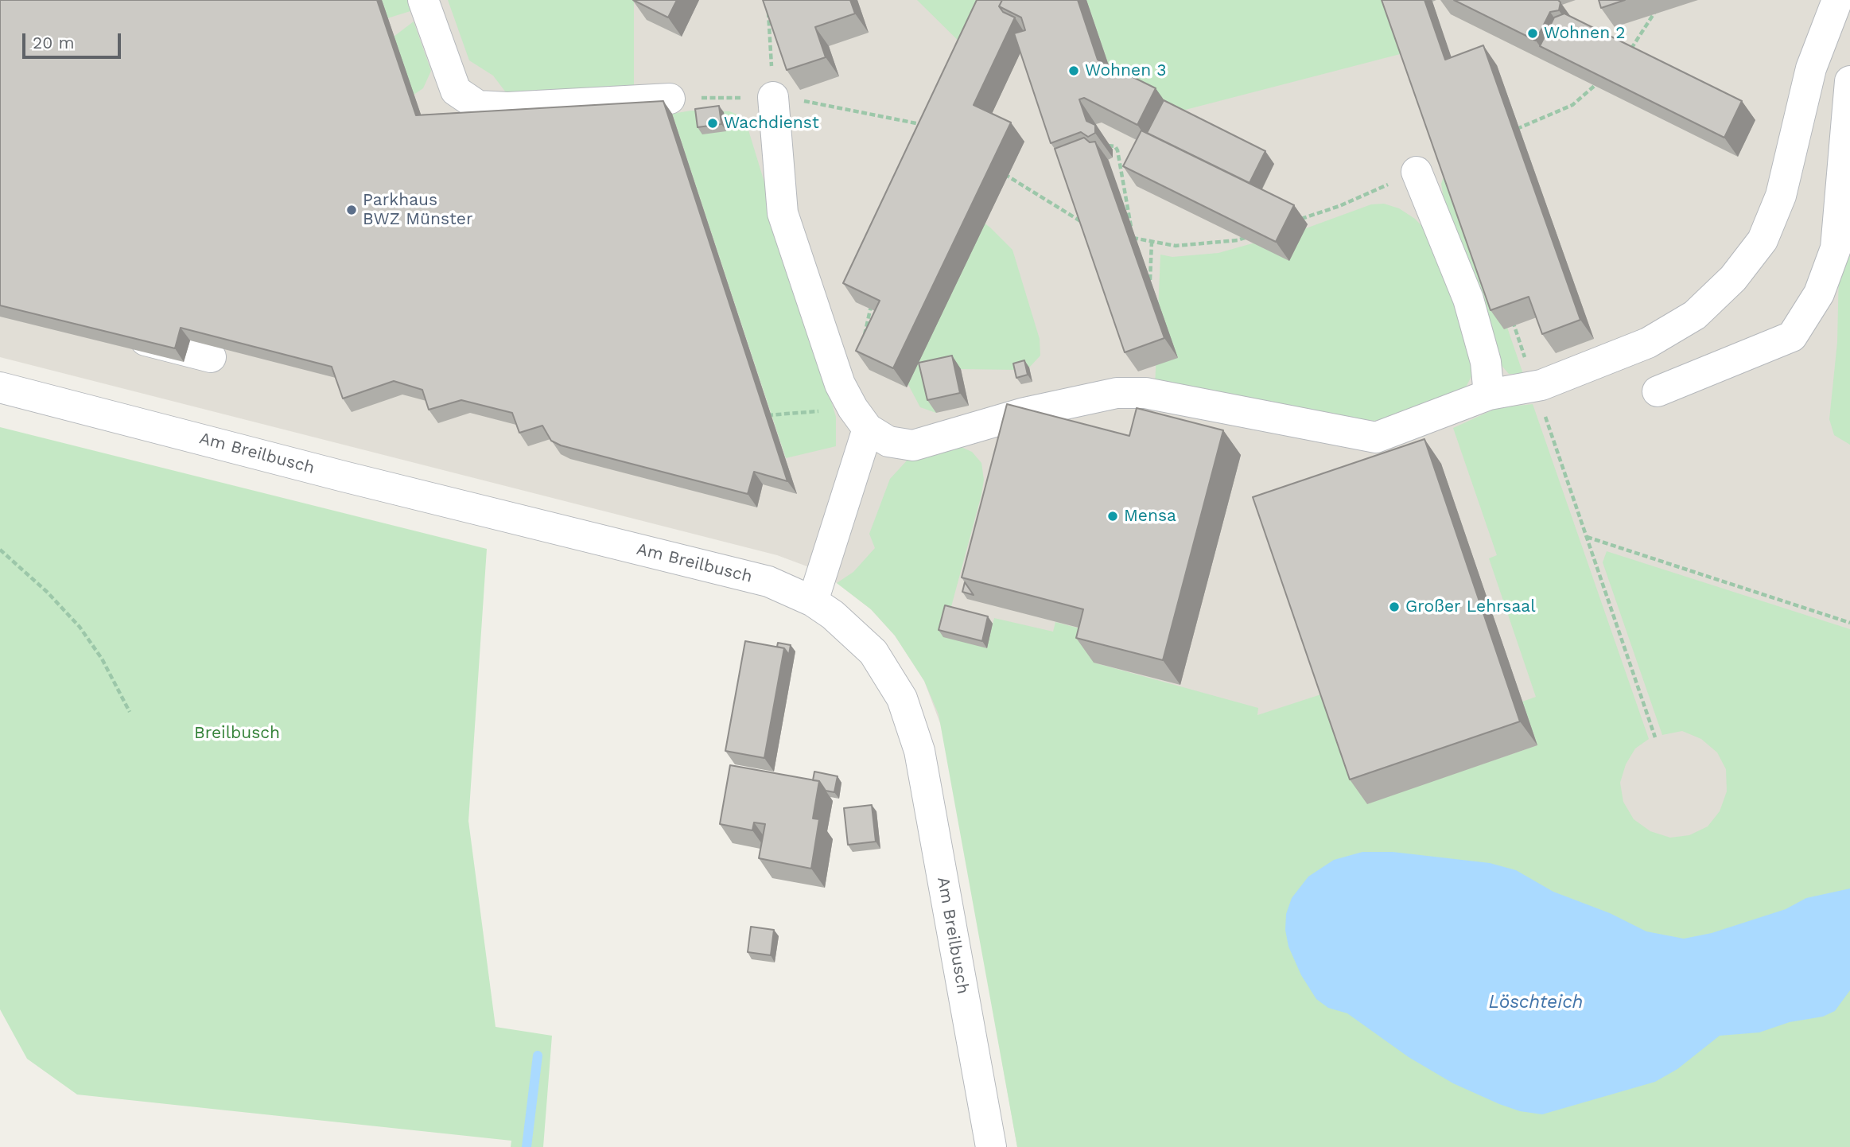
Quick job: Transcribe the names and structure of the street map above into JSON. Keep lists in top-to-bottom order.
{
  "streets": {
    "street": ["Am Breilbusch"]
  },
  "water": ["Löschteich"],
  "parks": ["Breilbusch"],
  "places": [
    "Wohnen 2",
    "Wohnen 3",
    "Wachdienst",
    "Parkhaus BWZ Münster",
    "Mensa",
    "Großer Lehrsaal"
  ],
  "scale_bar": "20 m"
}
